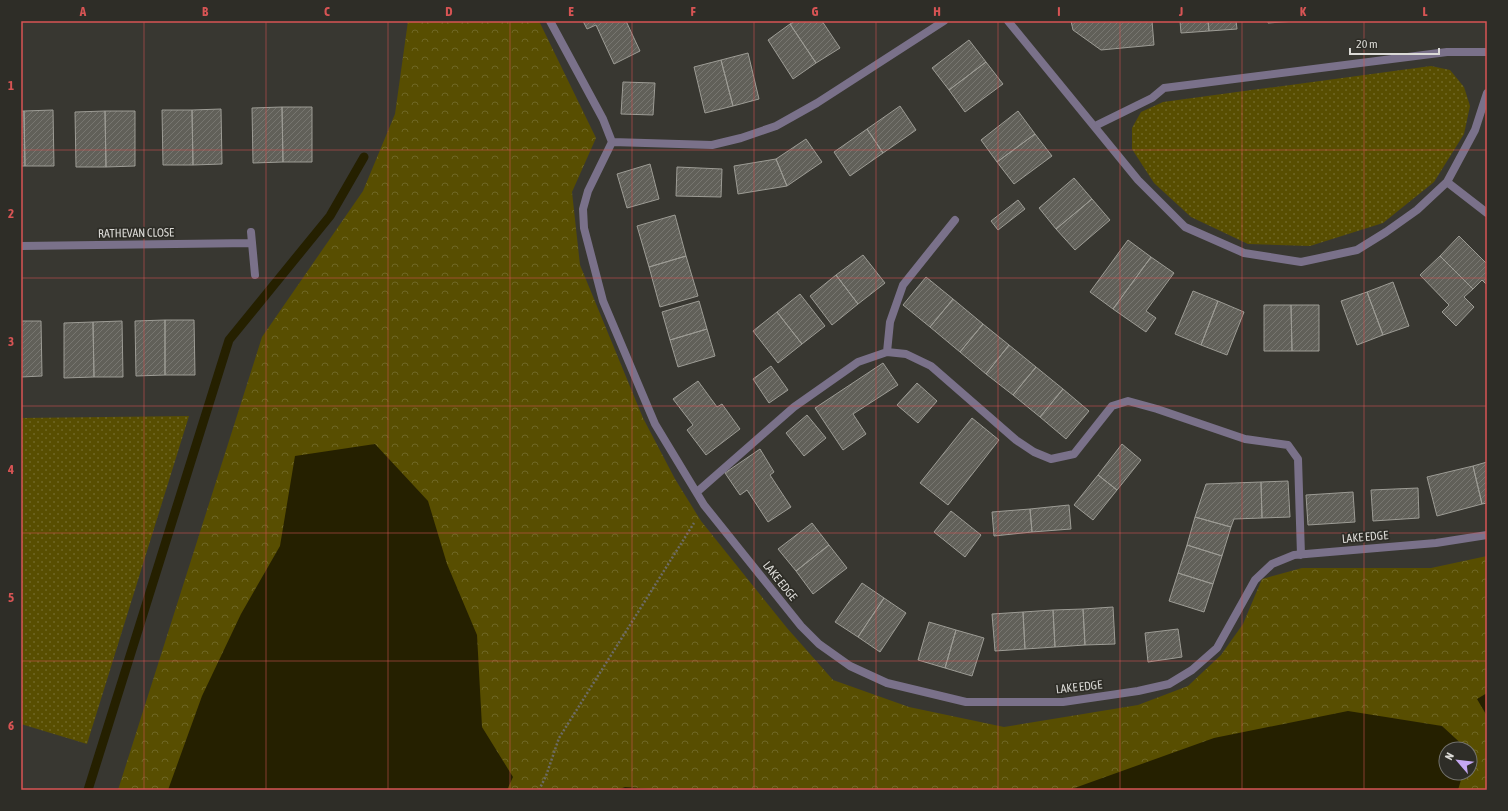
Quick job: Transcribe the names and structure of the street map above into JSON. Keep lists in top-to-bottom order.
{
  "streets": {
    "street": ["RATHEVAN CLOSE", "LAKE EDGE"]
  },
  "scale_bar": "20 m",
  "north": "top left",
  "grid": {
    "columns": [
      "A",
      "B",
      "C",
      "D",
      "E",
      "F",
      "G",
      "H",
      "I",
      "J",
      "K",
      "L"
    ],
    "rows": [
      "1",
      "2",
      "3",
      "4",
      "5",
      "6"
    ]
  }
}
